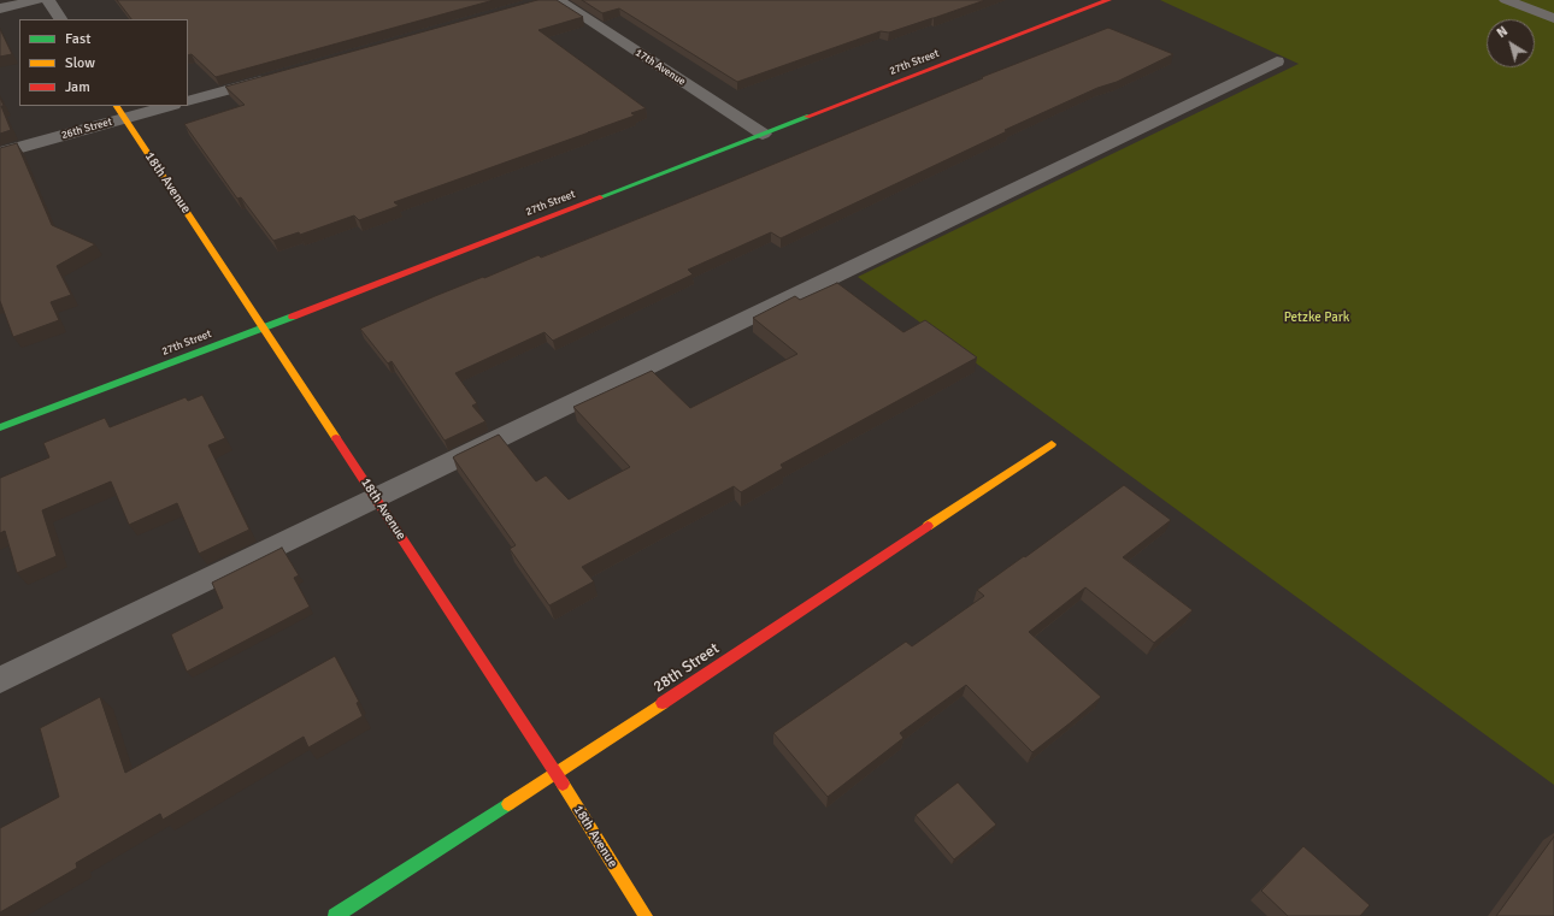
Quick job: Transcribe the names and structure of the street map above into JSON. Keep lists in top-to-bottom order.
{
  "streets": {
    "street": [
      "27th Street",
      "17th Avenue",
      "26th Street",
      "18th Avenue",
      "28th Street"
    ]
  },
  "crossings": [
    ["27th Street", "17th Avenue"],
    ["27th Street", "18th Avenue"],
    ["26th Street", "18th Avenue"],
    ["18th Avenue", "28th Street"]
  ],
  "parks": ["Petzke Park"],
  "legend": ["Fast", "Slow", "Jam"],
  "north": "top left"
}
